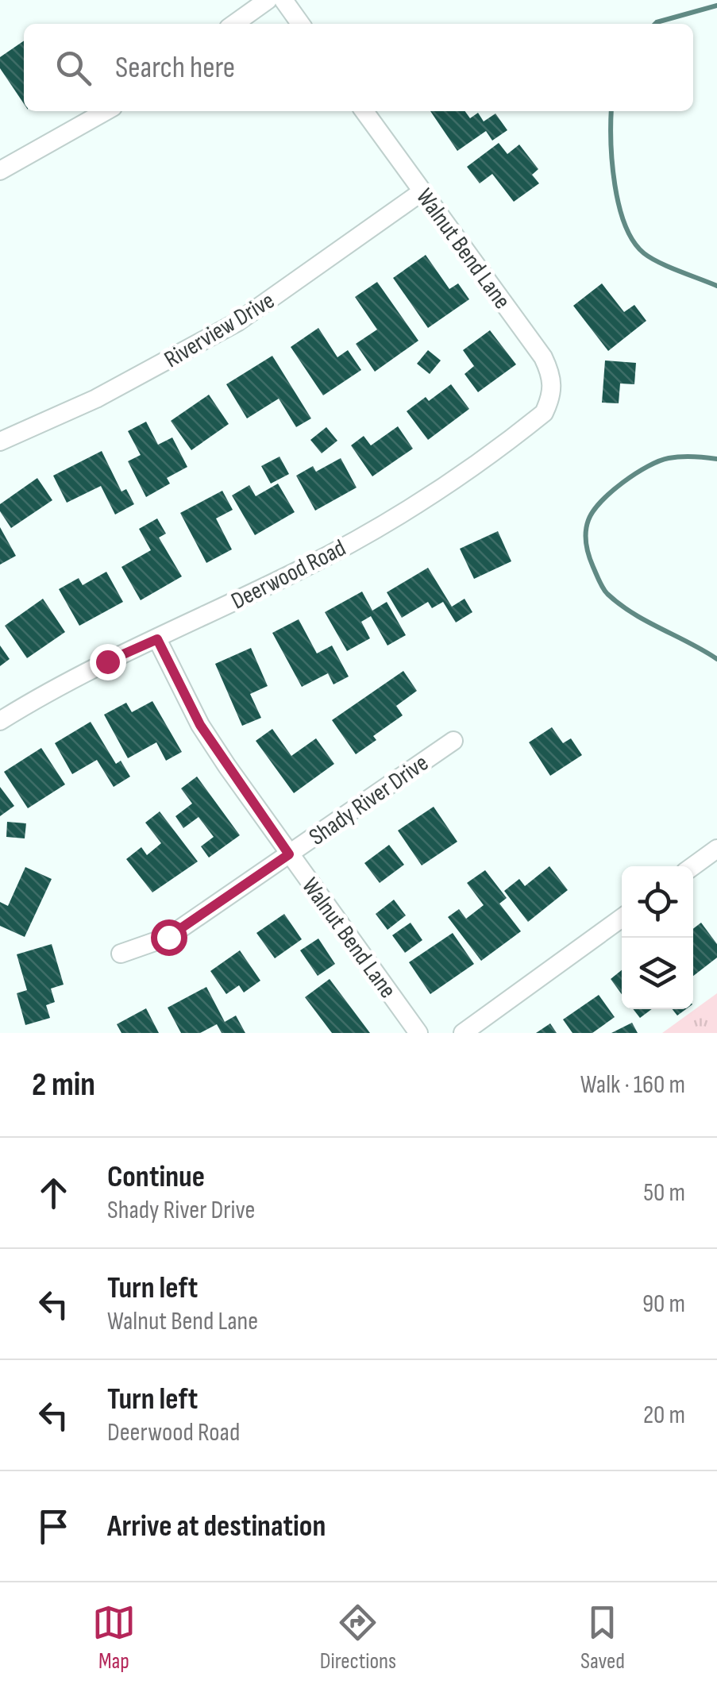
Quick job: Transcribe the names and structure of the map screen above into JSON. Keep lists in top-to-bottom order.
{
  "streets": {
    "street": [
      "Walnut Bend Lane",
      "Riverview Drive",
      "Deerwood Road",
      "Shady River Drive"
    ]
  },
  "crossings": [
    ["Walnut Bend Lane", "Riverview Drive"],
    ["Walnut Bend Lane", "Deerwood Road"],
    ["Walnut Bend Lane", "Shady River Drive"]
  ],
  "page": {
    "search": "Search here",
    "heading": ["2 min", "Walk · 160 m"],
    "list": [
      ["Continue", "Shady River Drive", "50 m"],
      ["Turn left", "Walnut Bend Lane", "90 m"],
      ["Turn left", "Deerwood Road", "20 m"],
      "Arrive at destination"
    ],
    "nav": ["Map", "Directions", "Saved"]
  }
}
